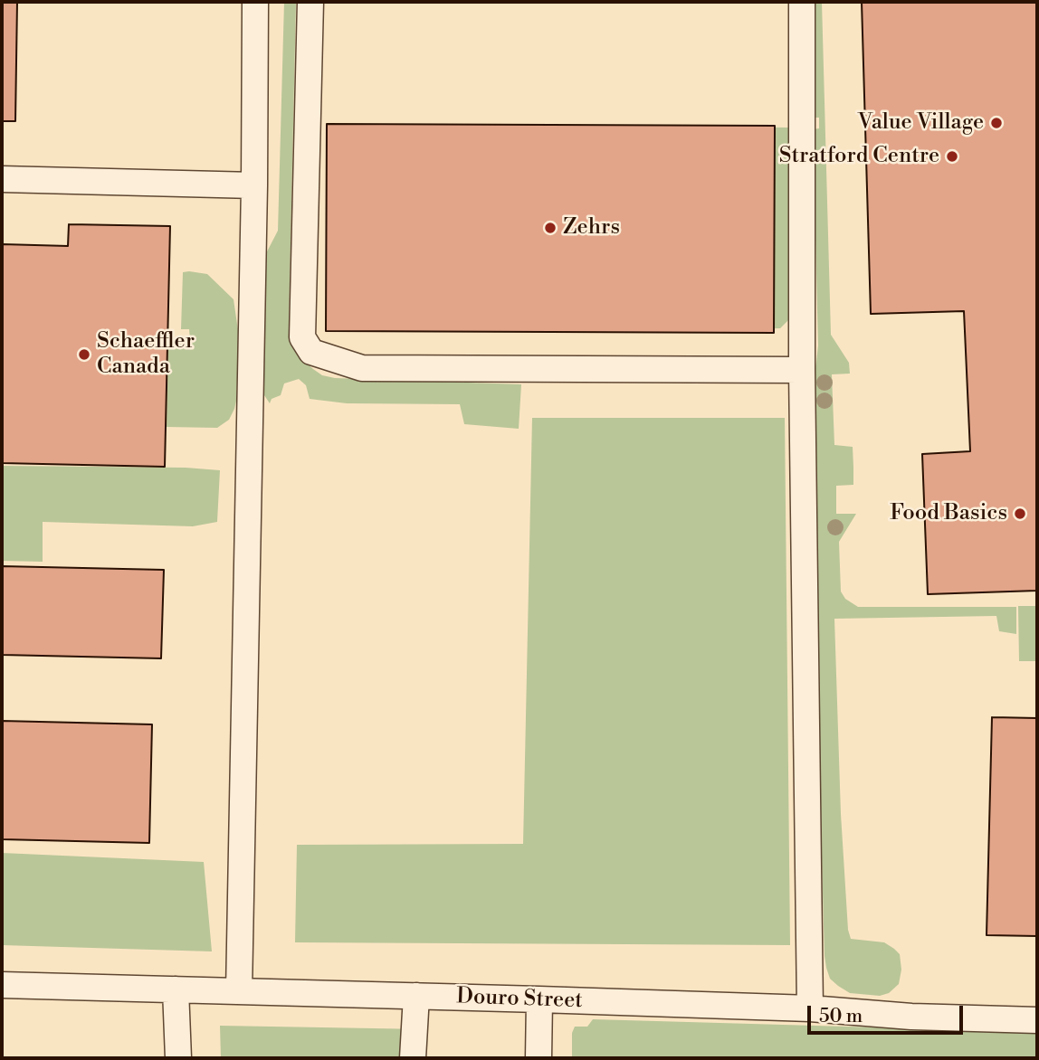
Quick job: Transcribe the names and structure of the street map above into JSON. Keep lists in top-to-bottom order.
{
  "streets": {
    "street": ["Douro Street"]
  },
  "places": [
    "Value Village",
    "Stratford Centre",
    "Zehrs",
    "Schaeffler Canada",
    "Food Basics"
  ],
  "scale_bar": "50 m"
}
